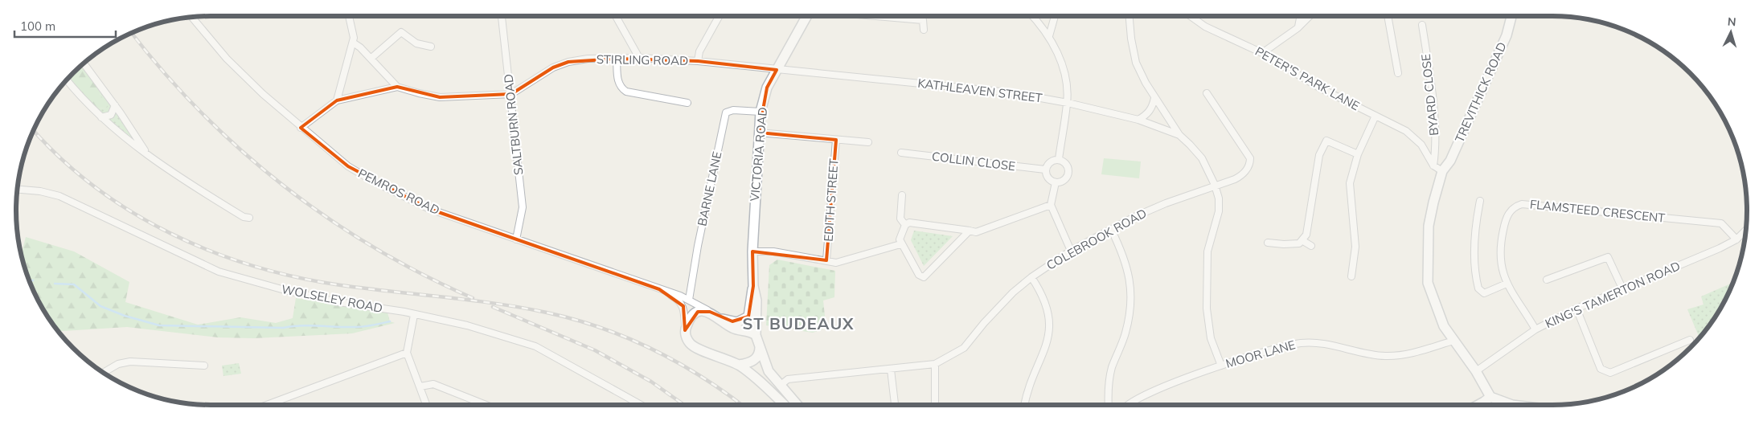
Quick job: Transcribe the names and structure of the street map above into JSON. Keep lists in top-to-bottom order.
{
  "streets": {
    "street": [
      "STIRLING ROAD",
      "PETER'S PARK LANE",
      "KATHLEAVEN STREET",
      "TREVITHICK ROAD",
      "BYARD CLOSE",
      "SALTBURN ROAD",
      "VICTORIA ROAD",
      "COLLIN CLOSE",
      "BARNE LANE",
      "PEMROS ROAD",
      "EDITH STREET",
      "FLAMSTEED CRESCENT",
      "COLEBROOK ROAD",
      "KING'S TAMERTON ROAD",
      "WOLSELEY ROAD",
      "MOOR LANE"
    ]
  },
  "crossings": [
    ["STIRLING ROAD", "KATHLEAVEN STREET"],
    ["STIRLING ROAD", "SALTBURN ROAD"],
    ["STIRLING ROAD", "VICTORIA ROAD"],
    ["PETER'S PARK LANE", "TREVITHICK ROAD"],
    ["PETER'S PARK LANE", "BYARD CLOSE"],
    ["KATHLEAVEN STREET", "VICTORIA ROAD"],
    ["TREVITHICK ROAD", "KING'S TAMERTON ROAD"],
    ["TREVITHICK ROAD", "MOOR LANE"],
    ["SALTBURN ROAD", "PEMROS ROAD"],
    ["VICTORIA ROAD", "BARNE LANE"],
    ["VICTORIA ROAD", "PEMROS ROAD"],
    ["BARNE LANE", "PEMROS ROAD"],
    ["FLAMSTEED CRESCENT", "KING'S TAMERTON ROAD"]
  ],
  "districts": ["ST BUDEAUX"],
  "scale_bar": "100 m",
  "north": "top"
}
